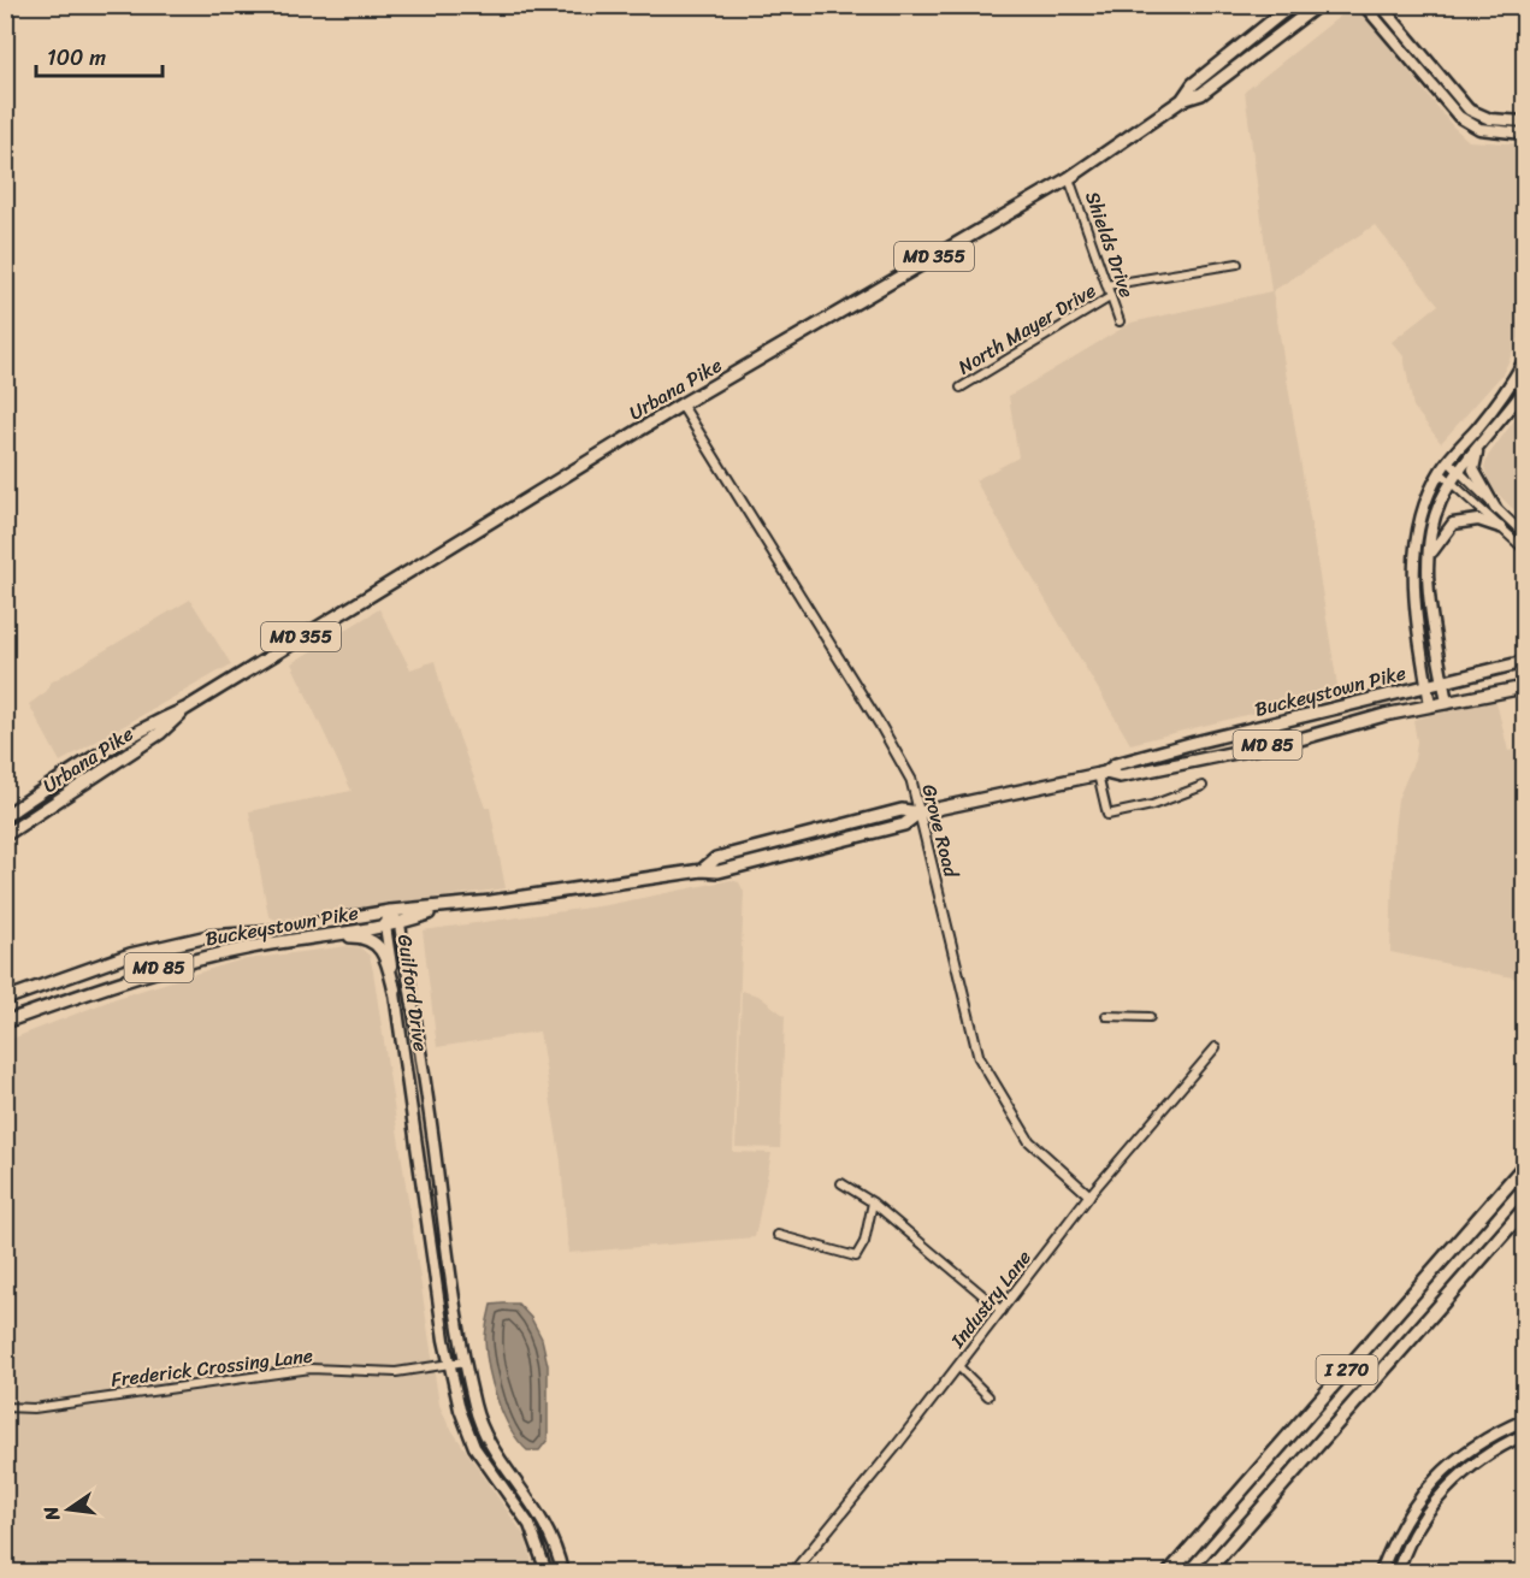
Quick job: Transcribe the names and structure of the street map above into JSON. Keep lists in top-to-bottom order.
{
  "streets": {
    "highway": ["I 270"],
    "main road": [
      "MD 355",
      "Urbana Pike",
      "Buckeystown Pike",
      "MD 85",
      "Guilford Drive"
    ],
    "street": [
      "Shields Drive",
      "North Mayer Drive",
      "Grove Road",
      "Industry Lane",
      "Frederick Crossing Lane"
    ]
  },
  "crossings": [
    ["Shields Drive", "North Mayer Drive"],
    ["Shields Drive", "Urbana Pike"],
    ["Urbana Pike", "Grove Road"],
    ["Buckeystown Pike", "Grove Road"],
    ["Buckeystown Pike", "Guilford Drive"],
    ["Grove Road", "Industry Lane"],
    ["Guilford Drive", "Frederick Crossing Lane"]
  ],
  "scale_bar": "100 m",
  "north": "left"
}
